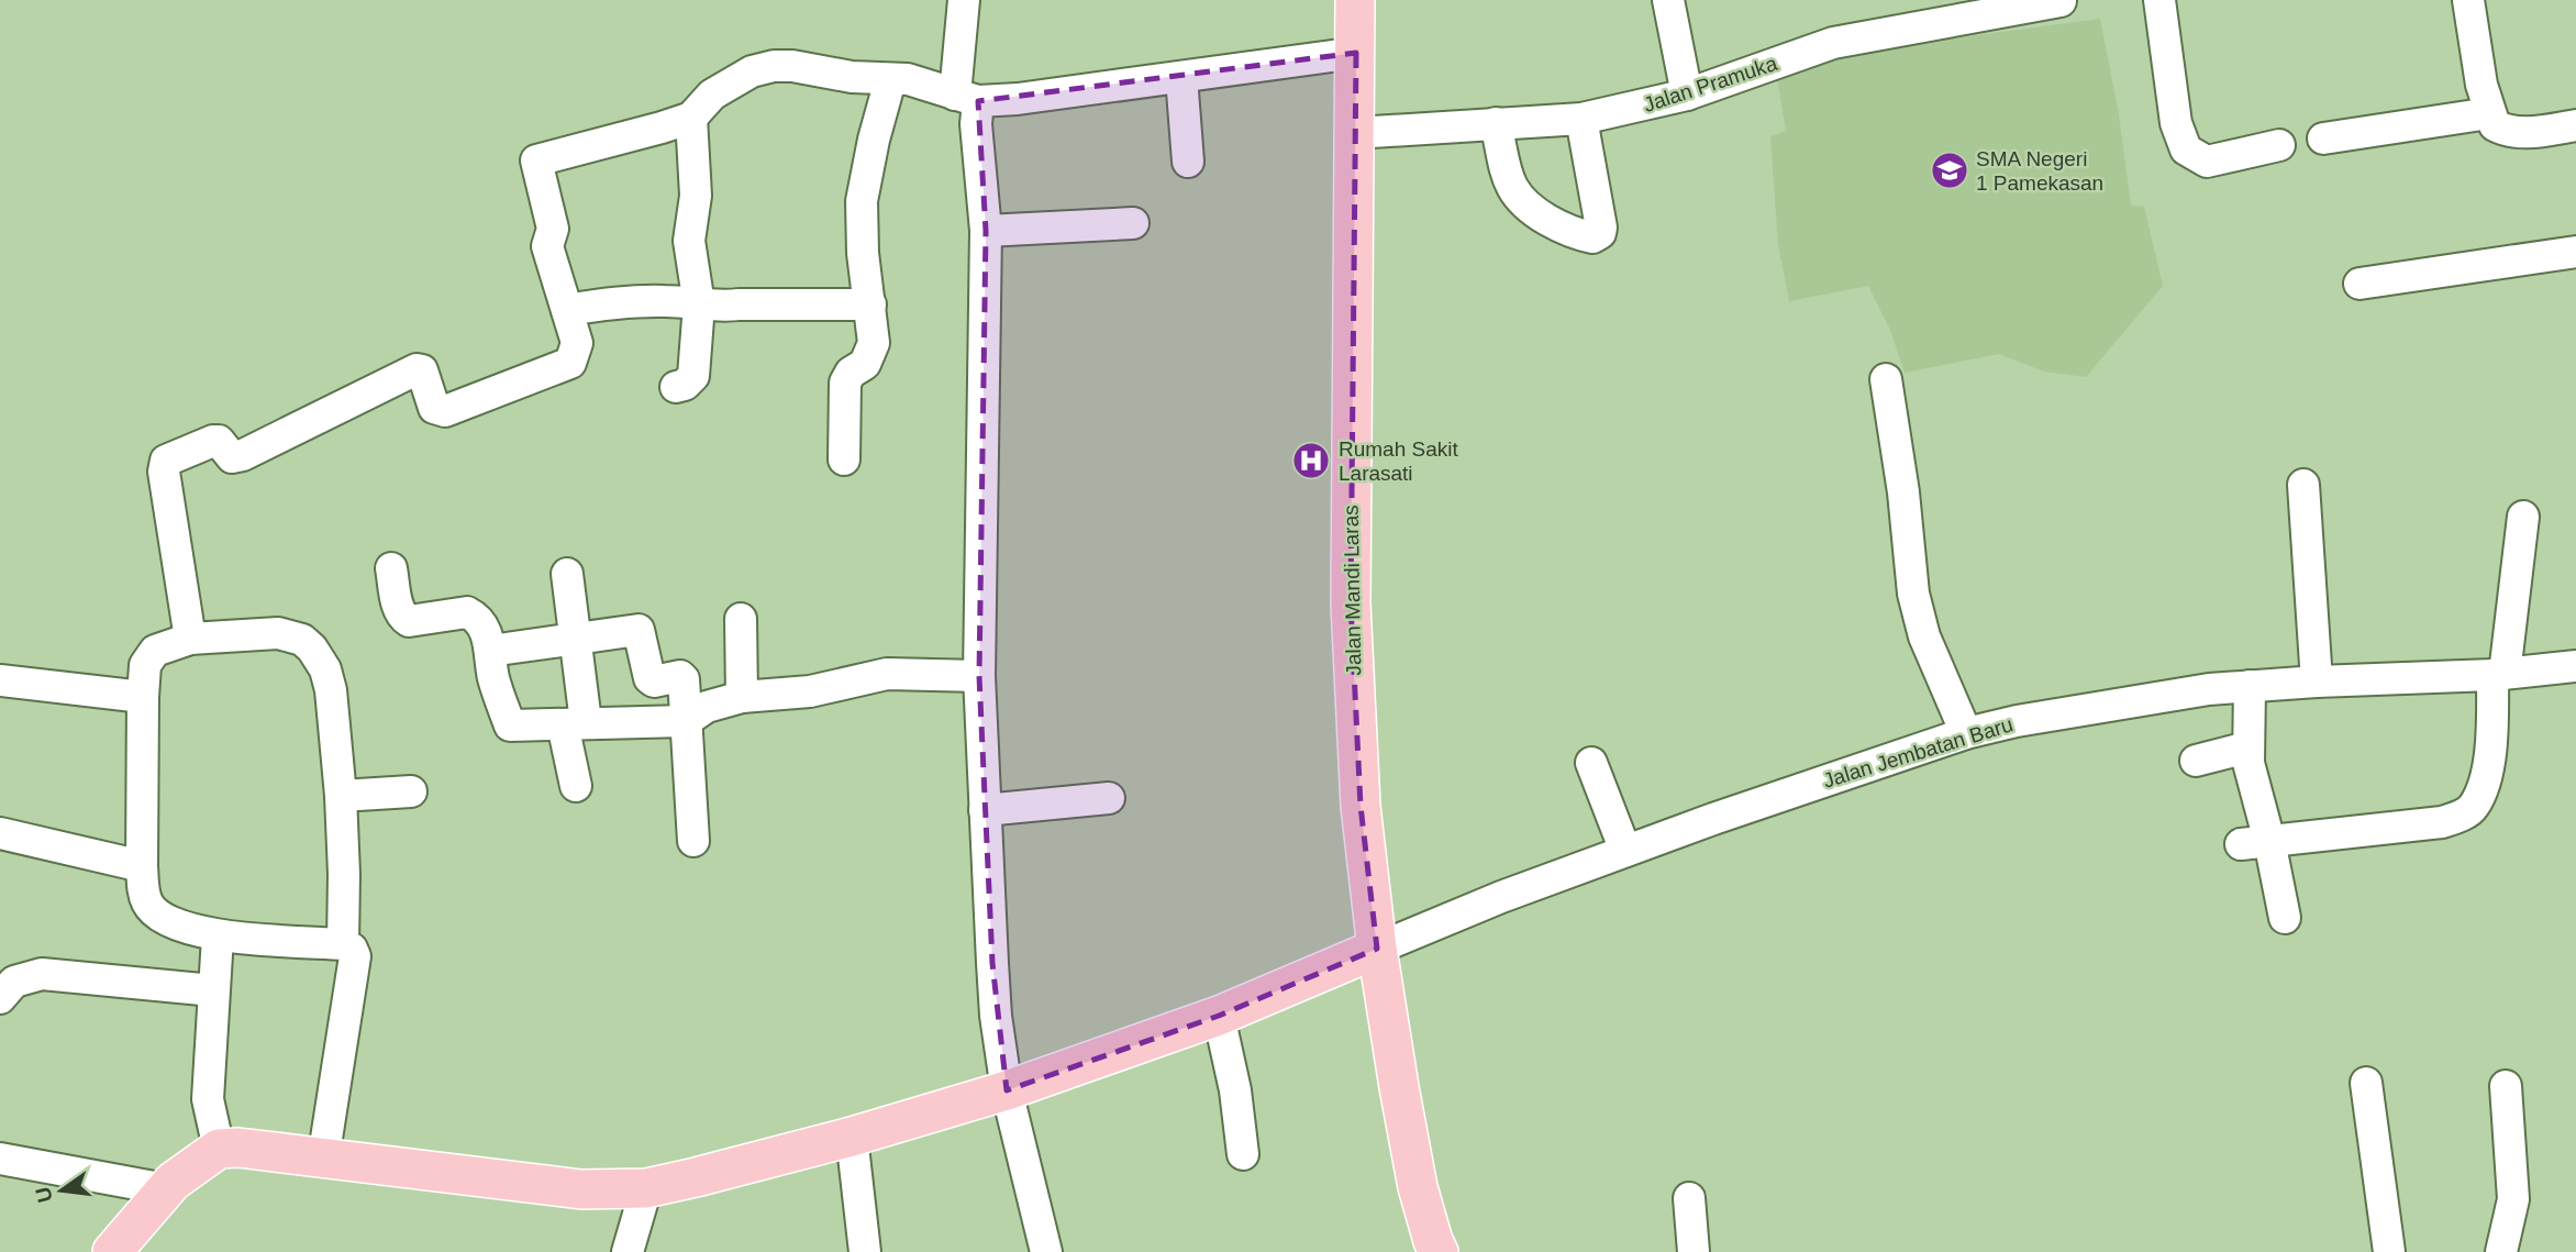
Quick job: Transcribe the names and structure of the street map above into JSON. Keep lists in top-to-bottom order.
{
  "streets": {
    "main road": ["Jalan Mandi Laras"],
    "street": ["Jalan Pramuka", "Jalan Jembatan Baru"]
  },
  "crossings": [
    ["Jalan Pramuka", "Jalan Mandi Laras"],
    ["Jalan Mandi Laras", "Jalan Jembatan Baru"]
  ],
  "places": {
    "school or university": ["SMA Negeri 1 Pamekasan"],
    "hospital": ["Rumah Sakit Larasati"]
  },
  "north": "left"
}
